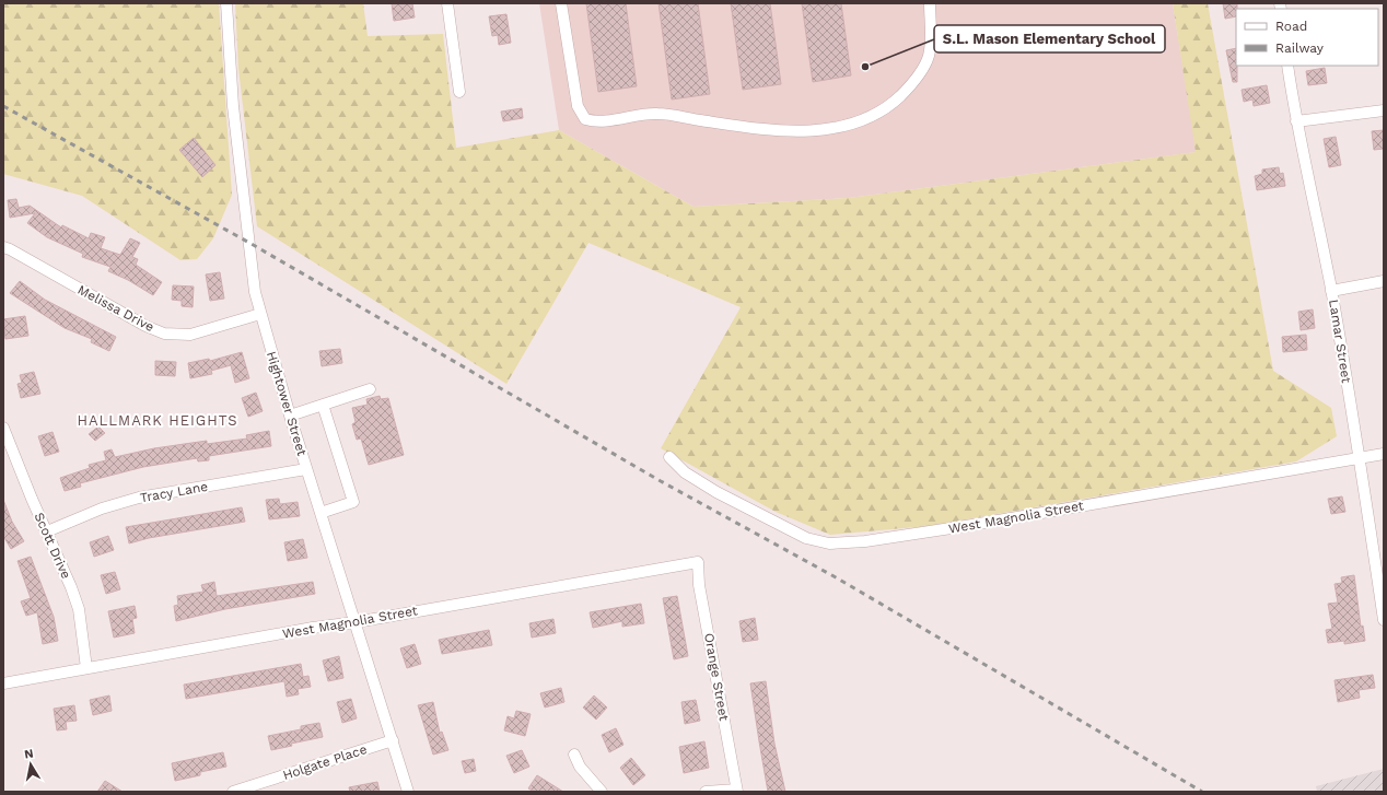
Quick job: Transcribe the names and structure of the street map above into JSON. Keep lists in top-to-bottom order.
{
  "streets": {
    "street": [
      "Melissa Drive",
      "Lamar Street",
      "Hightower Street",
      "Tracy Lane",
      "West Magnolia Street",
      "Scott Drive",
      "Orange Street",
      "Holgate Place"
    ]
  },
  "crossings": [
    ["Melissa Drive", "Hightower Street"],
    ["Lamar Street", "West Magnolia Street"],
    ["Hightower Street", "Tracy Lane"],
    ["Hightower Street", "West Magnolia Street"],
    ["Hightower Street", "Holgate Place"],
    ["Tracy Lane", "Scott Drive"],
    ["West Magnolia Street", "Scott Drive"],
    ["West Magnolia Street", "Orange Street"]
  ],
  "districts": ["HALLMARK HEIGHTS"],
  "places": ["S.L. Mason Elementary School"],
  "legend": ["Road", "Railway"],
  "north": "top"
}
